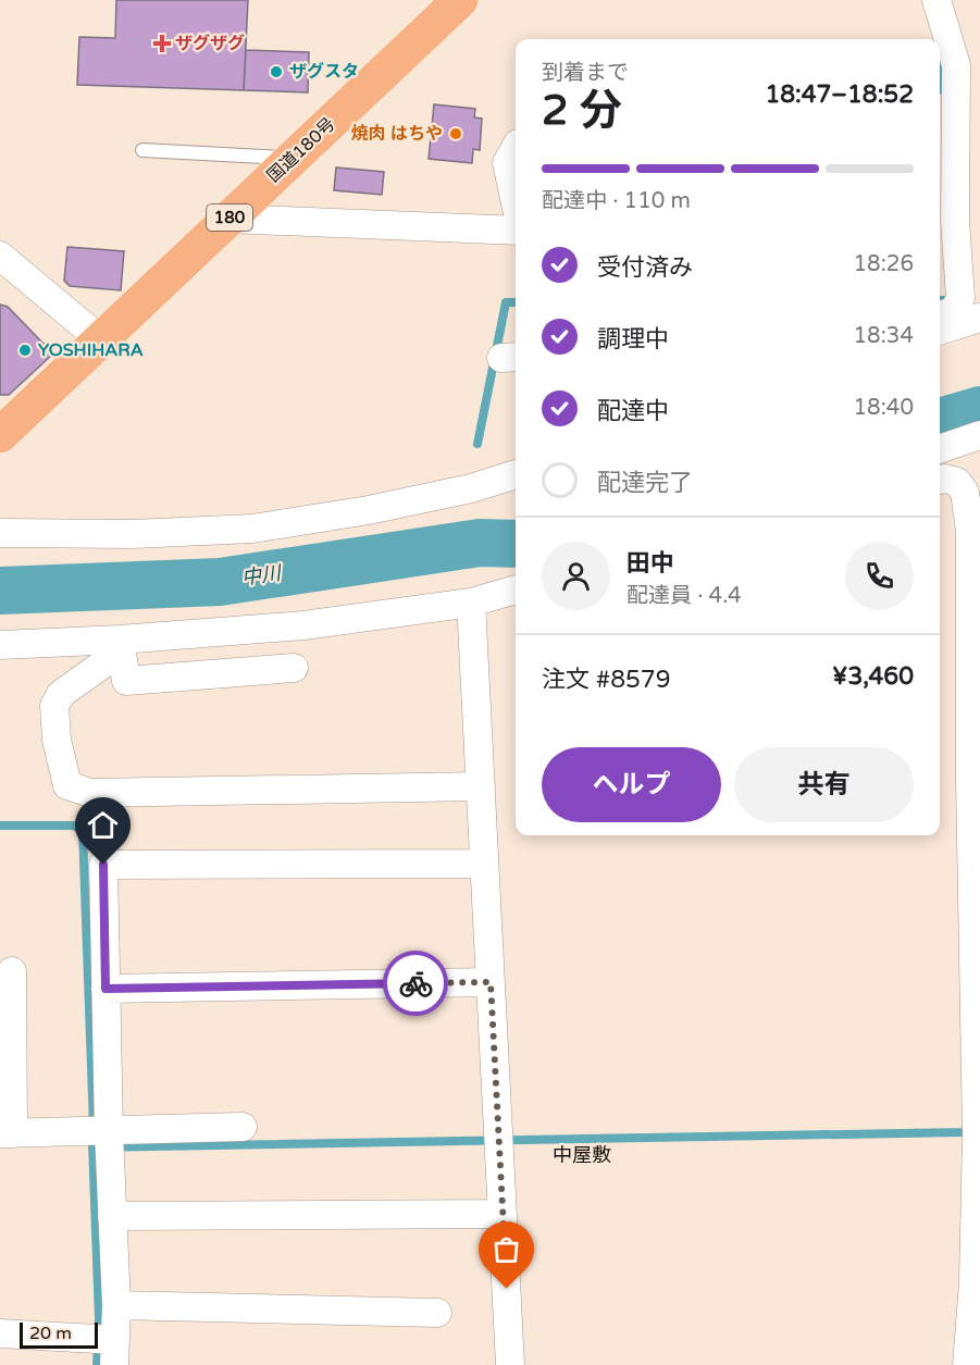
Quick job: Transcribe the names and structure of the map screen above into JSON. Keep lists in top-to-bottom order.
{
  "streets": {
    "highway": ["国道180号", "180"]
  },
  "districts": ["中屋敷"],
  "water": ["中川"],
  "places": {
    "health": ["ザグザグ"],
    "other": ["ザグスタ", "焼肉 はちや", "YOSHIHARA"]
  },
  "scale_bar": "20 m",
  "page": {
    "heading": ["2 分", "到着まで", "18:47–18:52"],
    "panel": [
      "田中",
      "配達員 · 4.4",
      "注文 #8579",
      "¥3,460"
    ],
    "bar": "配達中 · 110 m",
    "list": [
      ["受付済み", "18:26"],
      ["調理中", "18:34"],
      ["配達中", "18:40"],
      "配達完了"
    ],
    "buttons": ["ヘルプ", "共有"],
    "scale": "20 m"
  }
}
